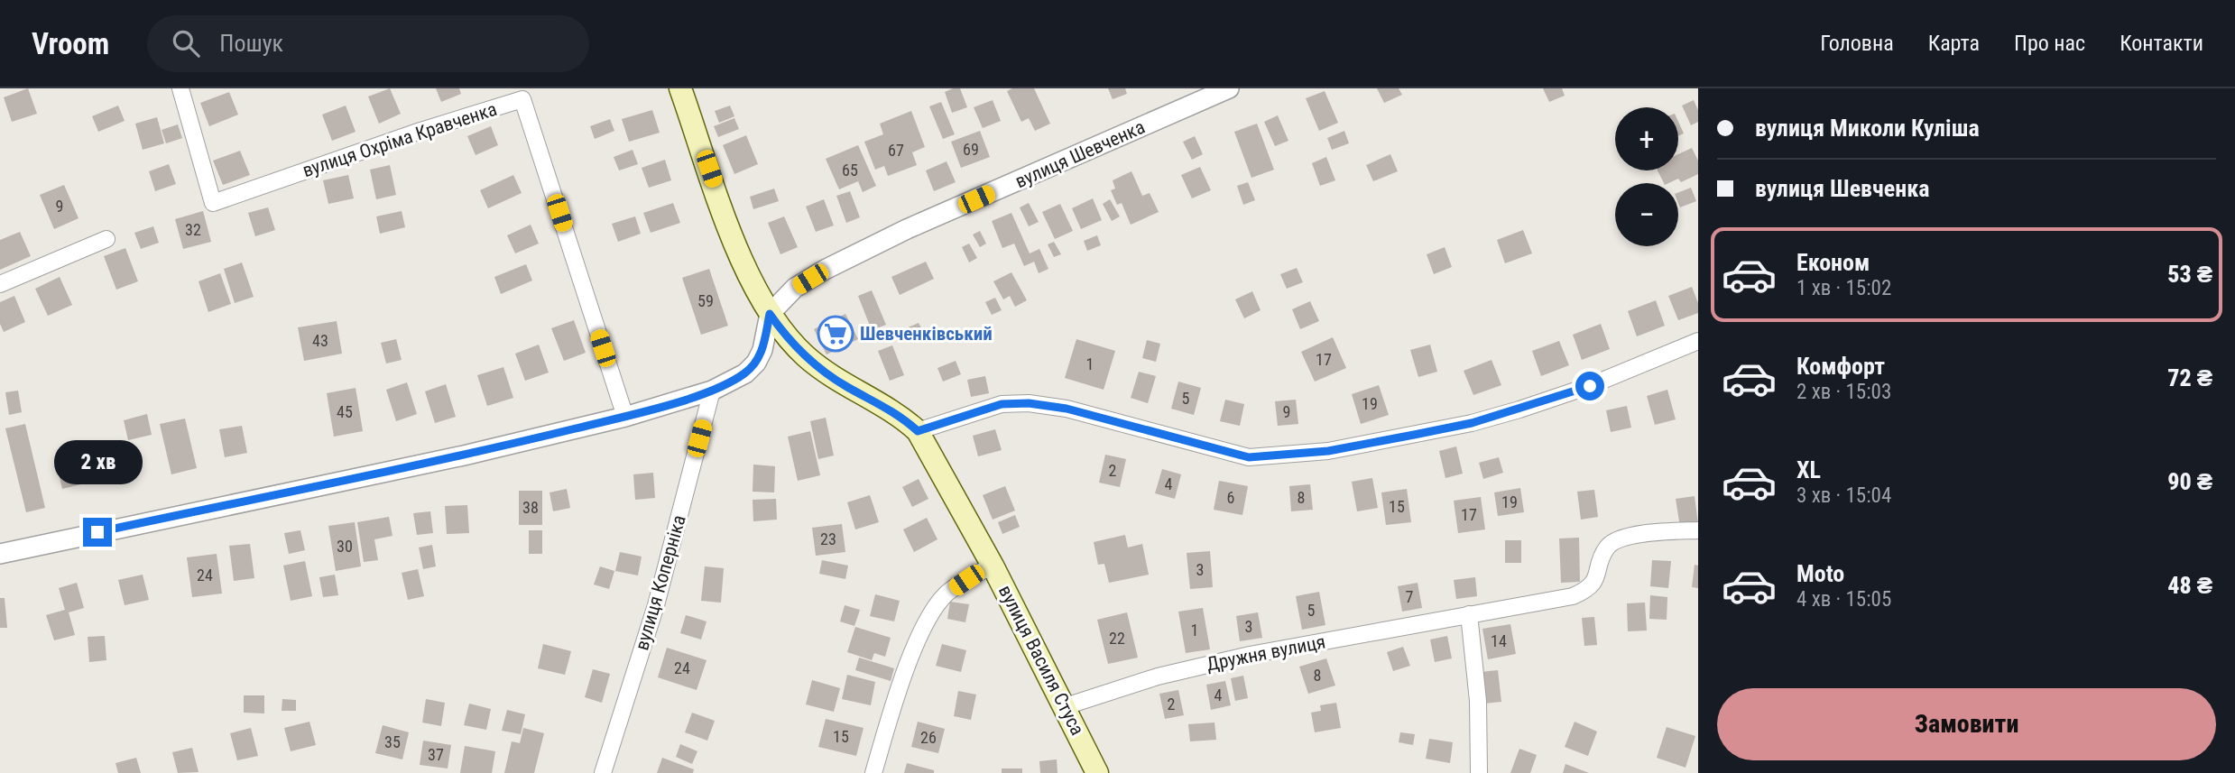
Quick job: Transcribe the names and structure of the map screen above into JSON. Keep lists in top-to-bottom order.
{
  "streets": {
    "main road": ["вулиця Василя Стуса"],
    "street": [
      "вулиця Охріма Кравченка",
      "вулиця Шевченка",
      "вулиця Коперніка",
      "Дружня вулиця"
    ]
  },
  "crossings": [
    ["вулиця Шевченка", "вулиця Василя Стуса"],
    ["Дружня вулиця", "вулиця Василя Стуса"]
  ],
  "places": {
    "supermarket": ["Шевченківський"]
  },
  "house_numbers": [
    "69",
    "67",
    "65",
    "9",
    "32",
    "59",
    "43",
    "17",
    "1",
    "5",
    "19",
    "45",
    "9",
    "2",
    "4",
    "6",
    "8",
    "19",
    "15",
    "38",
    "17",
    "23",
    "30",
    "3",
    "24",
    "7",
    "5",
    "3",
    "1",
    "22",
    "14",
    "24",
    "8",
    "4",
    "2",
    "15",
    "26",
    "35",
    "37"
  ],
  "page": {
    "header": "Vroom",
    "search": "Пошук",
    "nav": [
      "Головна",
      "Карта",
      "Про нас",
      "Контакти"
    ],
    "banner": ["вулиця Миколи Куліша", "вулиця Шевченка"],
    "map_buttons": ["+", "−"],
    "list": [
      {
        "name": "Економ",
        "note": "1 хв · 15:02",
        "value": "53 ₴"
      },
      {
        "name": "Комфорт",
        "note": "2 хв · 15:03",
        "value": "72 ₴"
      },
      {
        "name": "XL",
        "note": "3 хв · 15:04",
        "value": "90 ₴"
      },
      {
        "name": "Moto",
        "note": "4 хв · 15:05",
        "value": "48 ₴"
      }
    ],
    "bubble": "2 хв",
    "buttons": "Замовити"
  }
}
